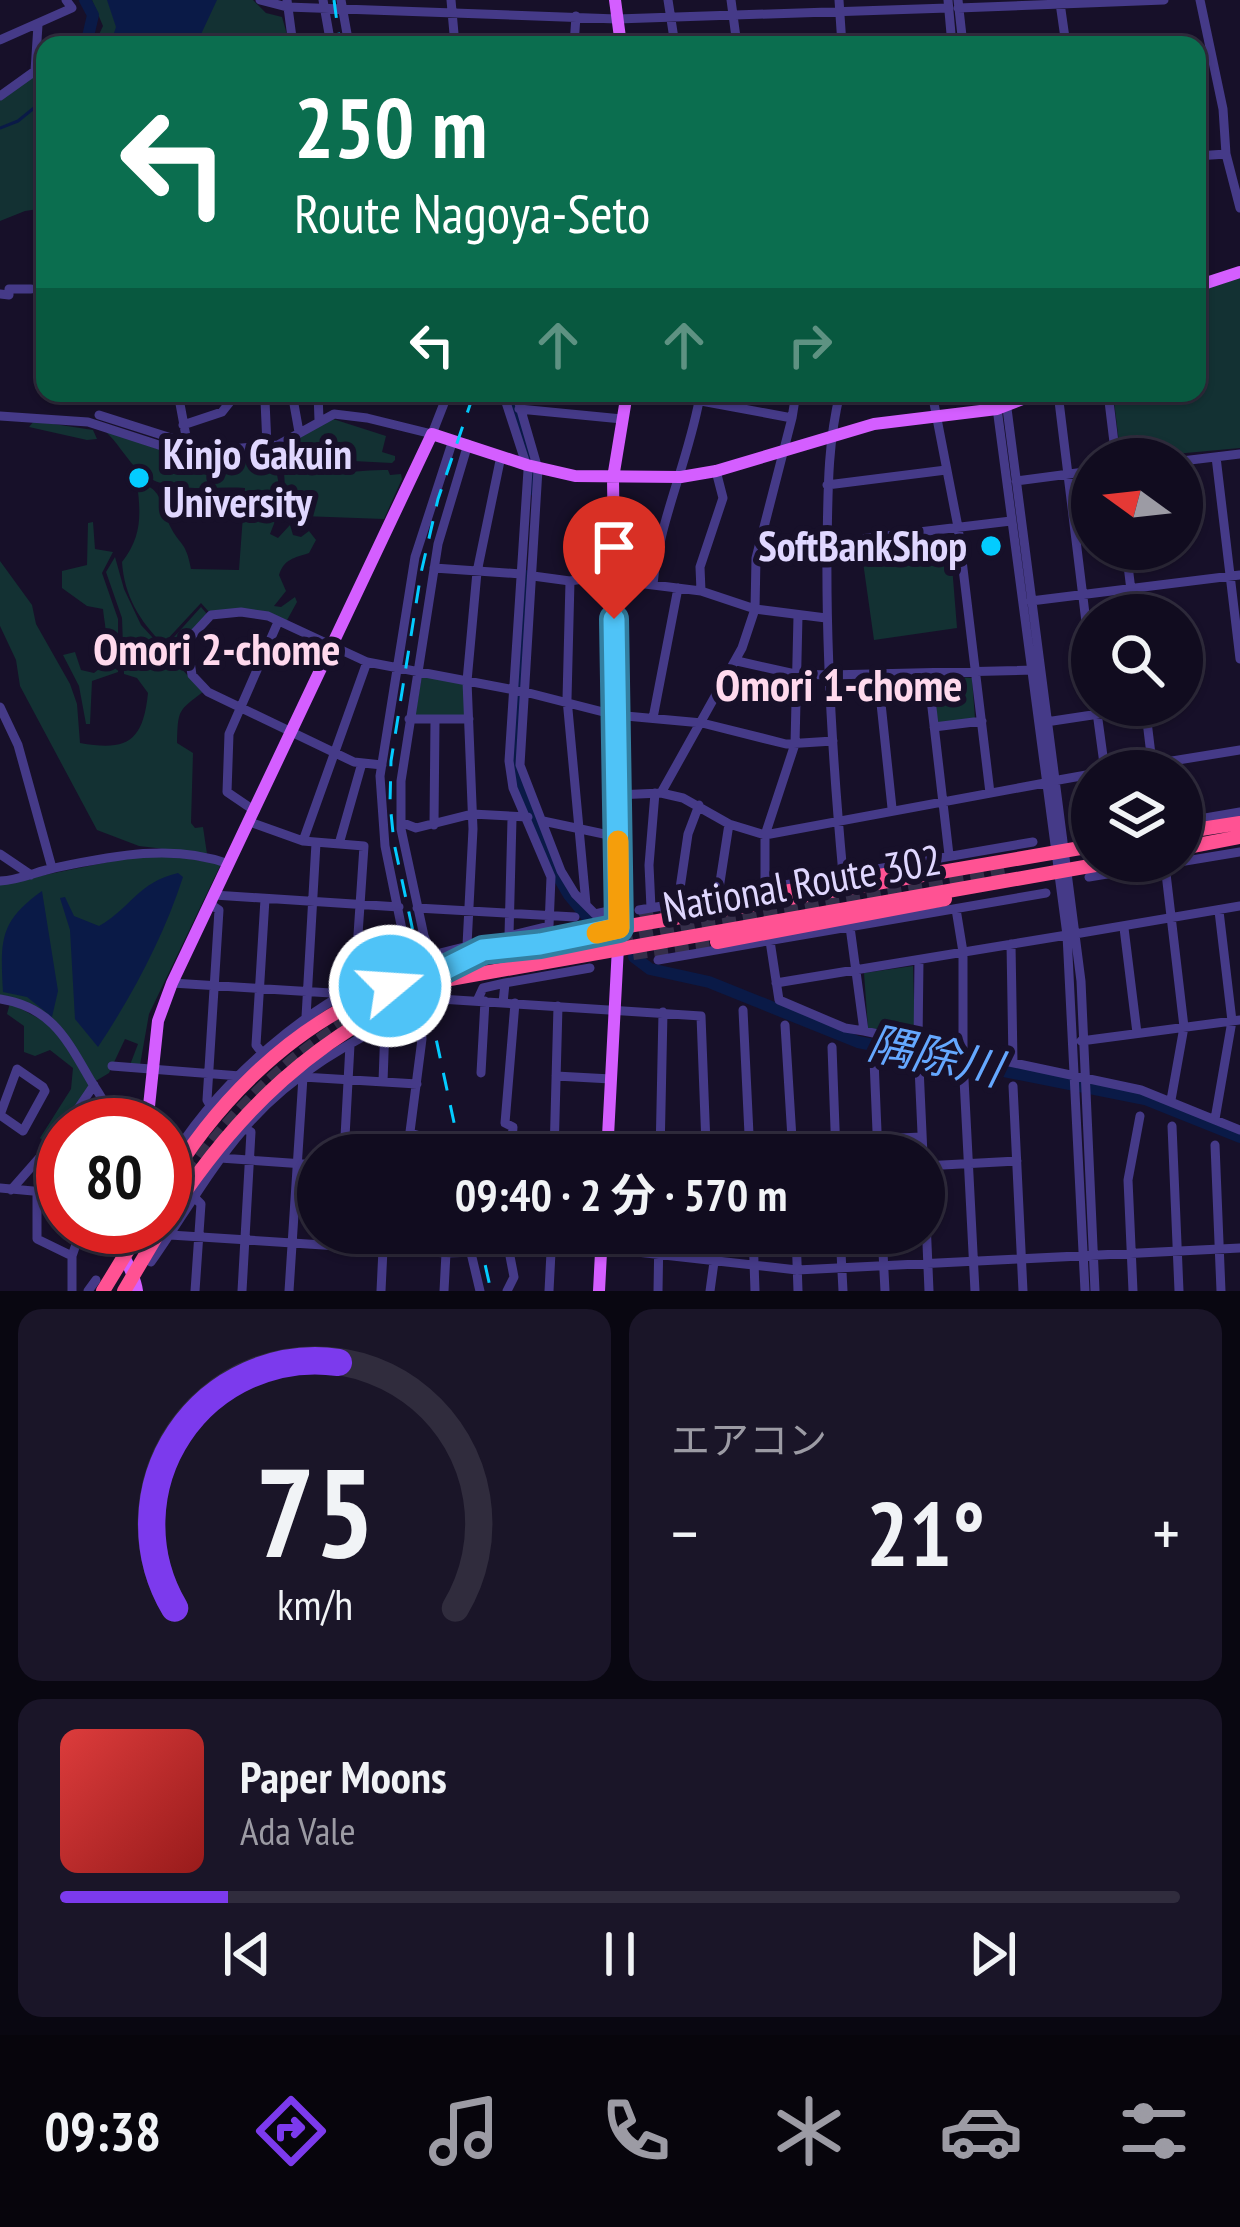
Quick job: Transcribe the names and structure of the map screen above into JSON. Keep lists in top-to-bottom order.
{
  "streets": {
    "highway": ["National Route 302"]
  },
  "districts": ["Omori 2-chome", "Omori 1-chome"],
  "water": ["隅除川"],
  "places": ["Kinjo Gakuin University", "SoftBankShop"],
  "north": "left",
  "page": {
    "turn": ["250 m", "Route Nagoya-Seto"],
    "limit": "80",
    "trip": "09:40 · 2 分 · 570 m",
    "tile": "エアコン",
    "heat": ["−", "21°", "+"],
    "song": ["Paper Moons", "Ada Vale"],
    "tabs": "09:38",
    "gauge": ["75", "km/h"]
  }
}
